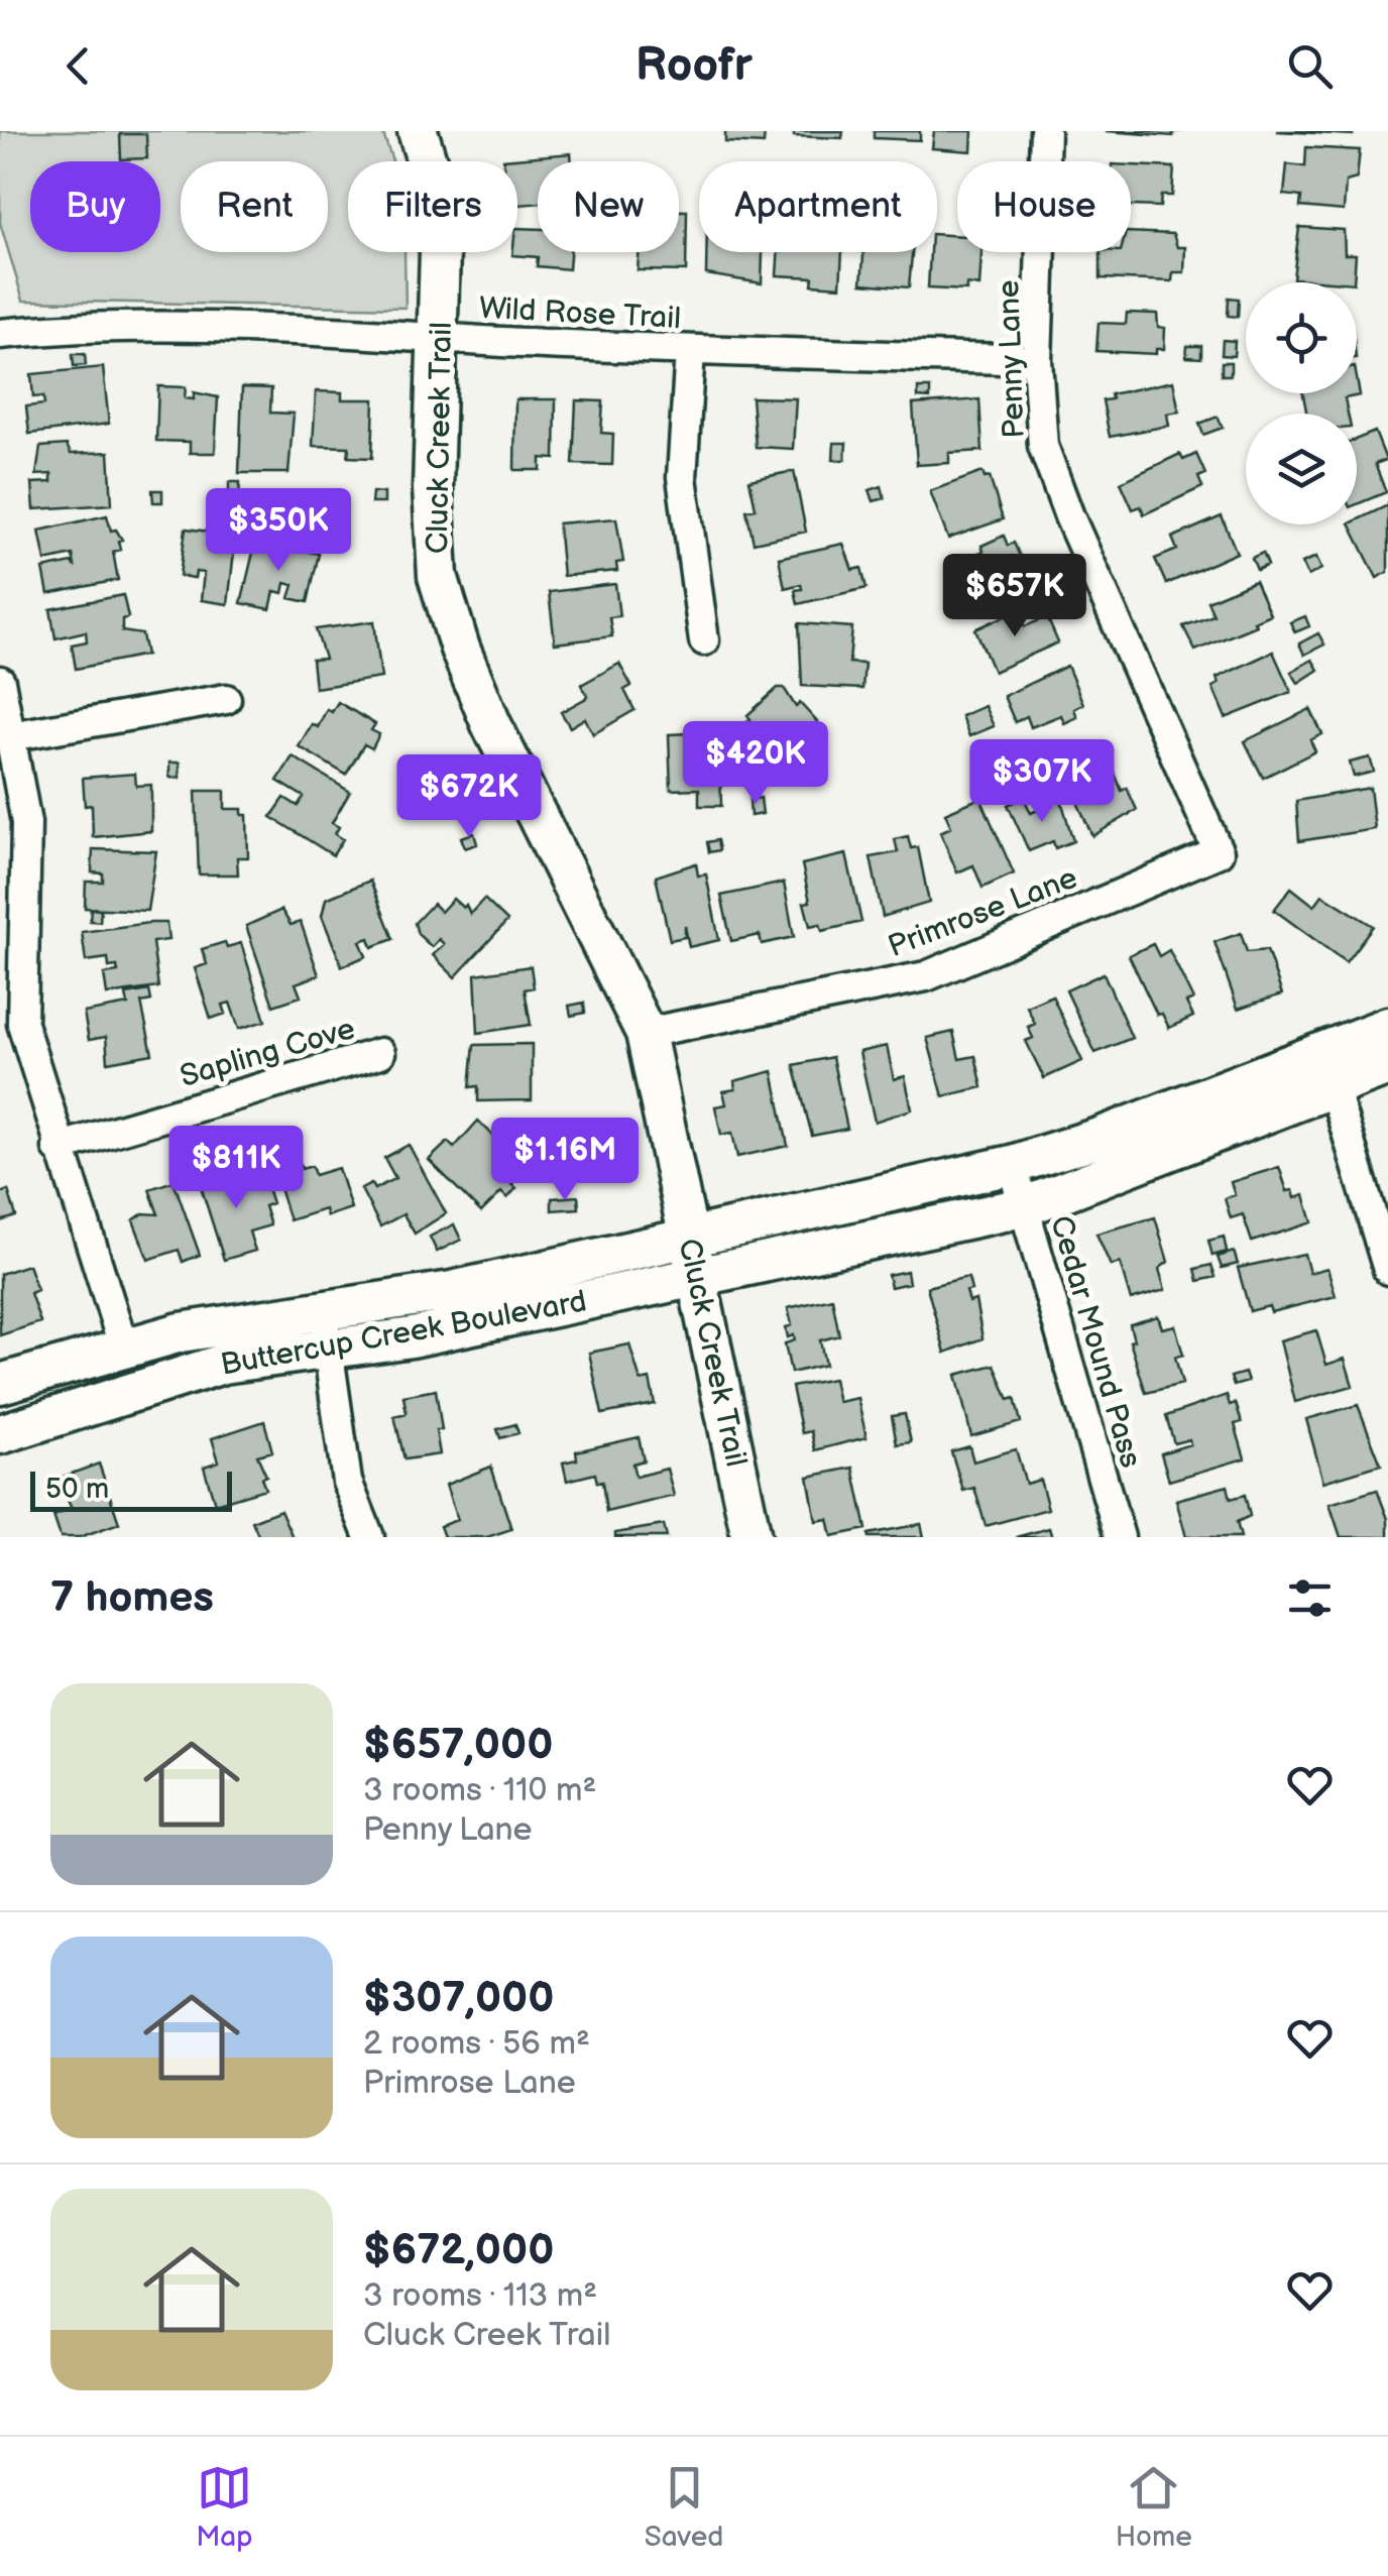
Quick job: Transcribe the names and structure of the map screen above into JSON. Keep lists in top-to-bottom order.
{
  "streets": {
    "street": [
      "Wild Rose Trail",
      "Penny Lane",
      "Cluck Creek Trail",
      "Primrose Lane",
      "Sapling Cove",
      "Buttercup Creek Boulevard",
      "Cedar Mound Pass"
    ]
  },
  "crossings": [
    ["Wild Rose Trail", "Penny Lane"],
    ["Wild Rose Trail", "Cluck Creek Trail"],
    ["Penny Lane", "Primrose Lane"],
    ["Cluck Creek Trail", "Primrose Lane"],
    ["Cluck Creek Trail", "Buttercup Creek Boulevard"],
    ["Buttercup Creek Boulevard", "Cedar Mound Pass"]
  ],
  "scale_bar": "50 m",
  "page": {
    "header": "Roofr",
    "chip": [
      "Buy",
      "Rent",
      "Filters",
      "New",
      "Apartment",
      "House"
    ],
    "price": [
      "$350K",
      "$657K",
      "$420K",
      "$307K",
      "$672K",
      "$1.16M",
      "$811K"
    ],
    "scale": "50 m",
    "heading": "7 homes",
    "list": [
      {
        "name": "$657,000",
        "note": "3 rooms · 110 m² · Penny Lane"
      },
      {
        "name": "$307,000",
        "note": "2 rooms · 56 m² · Primrose Lane"
      },
      {
        "name": "$672,000",
        "note": "3 rooms · 113 m² · Cluck Creek Trail"
      }
    ],
    "tabs": ["Map", "Saved", "Home"]
  }
}
